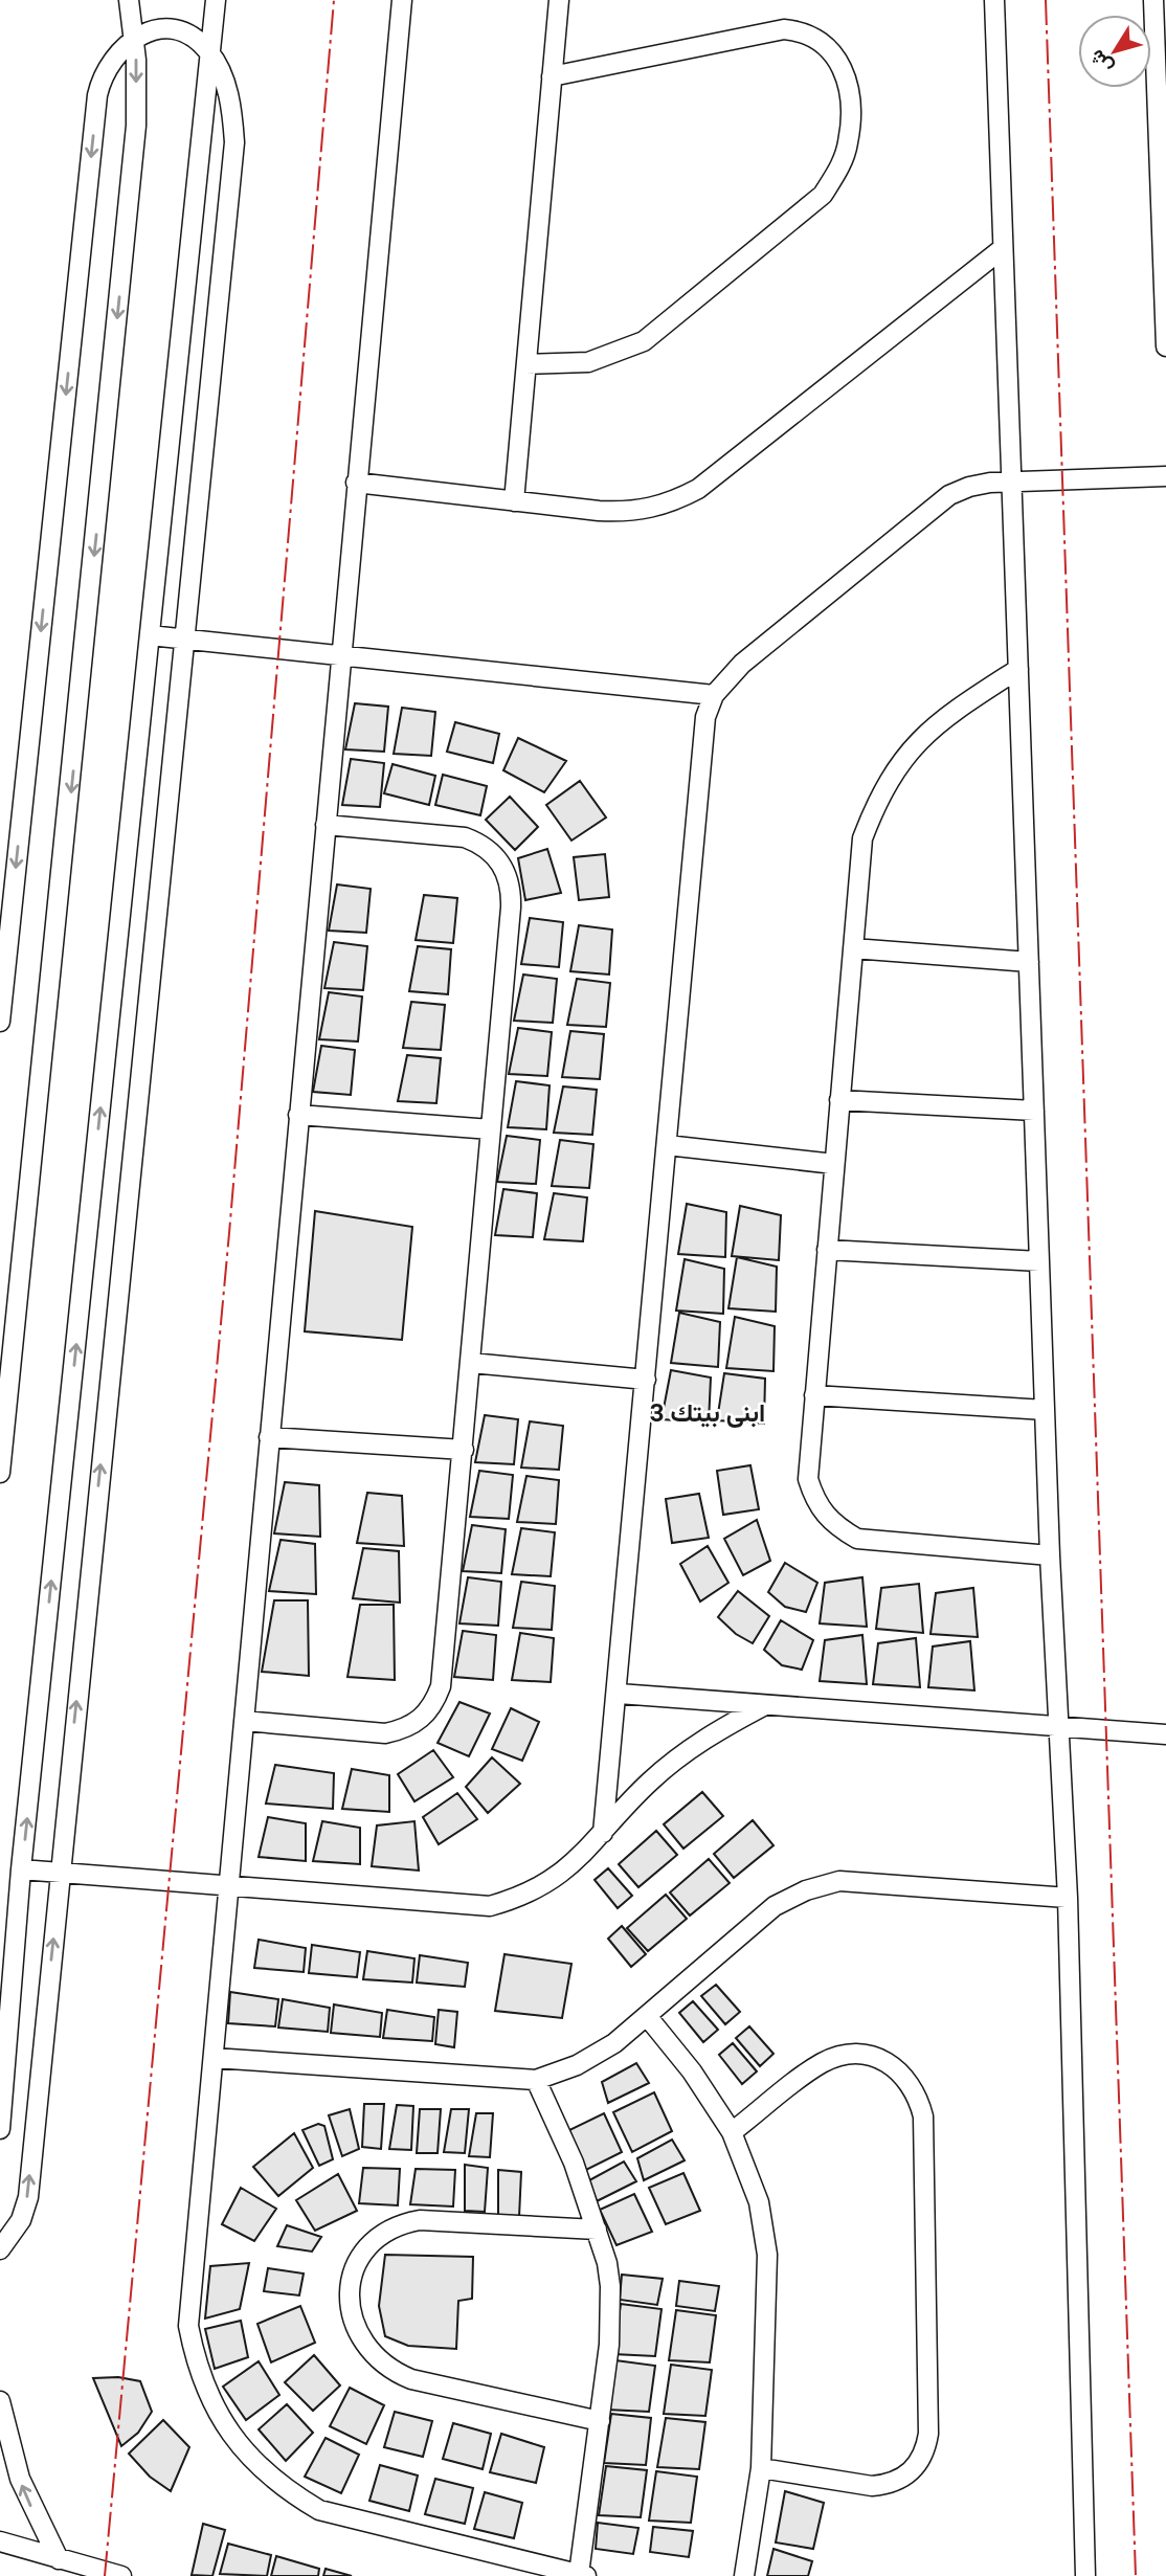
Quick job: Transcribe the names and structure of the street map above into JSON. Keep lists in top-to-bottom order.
{
  "districts": ["ابنى بيتك 3"],
  "north": "bottom left"
}
